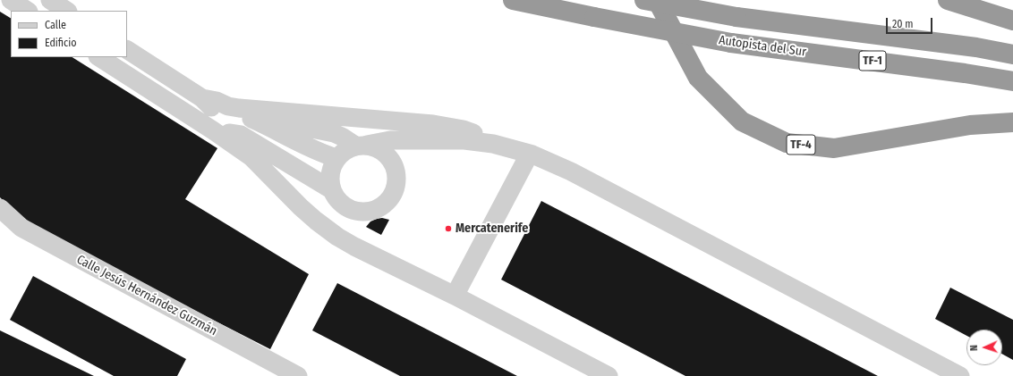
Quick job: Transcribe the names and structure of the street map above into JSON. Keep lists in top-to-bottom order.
{
  "streets": {
    "highway": ["Autopista del Sur", "TF-1", "TF-4"],
    "street": ["Calle Jesús Hernández Guzmán"]
  },
  "places": ["Mercatenerife"],
  "legend": ["Calle", "Edificio"],
  "scale_bar": "20 m",
  "north": "left"
}
